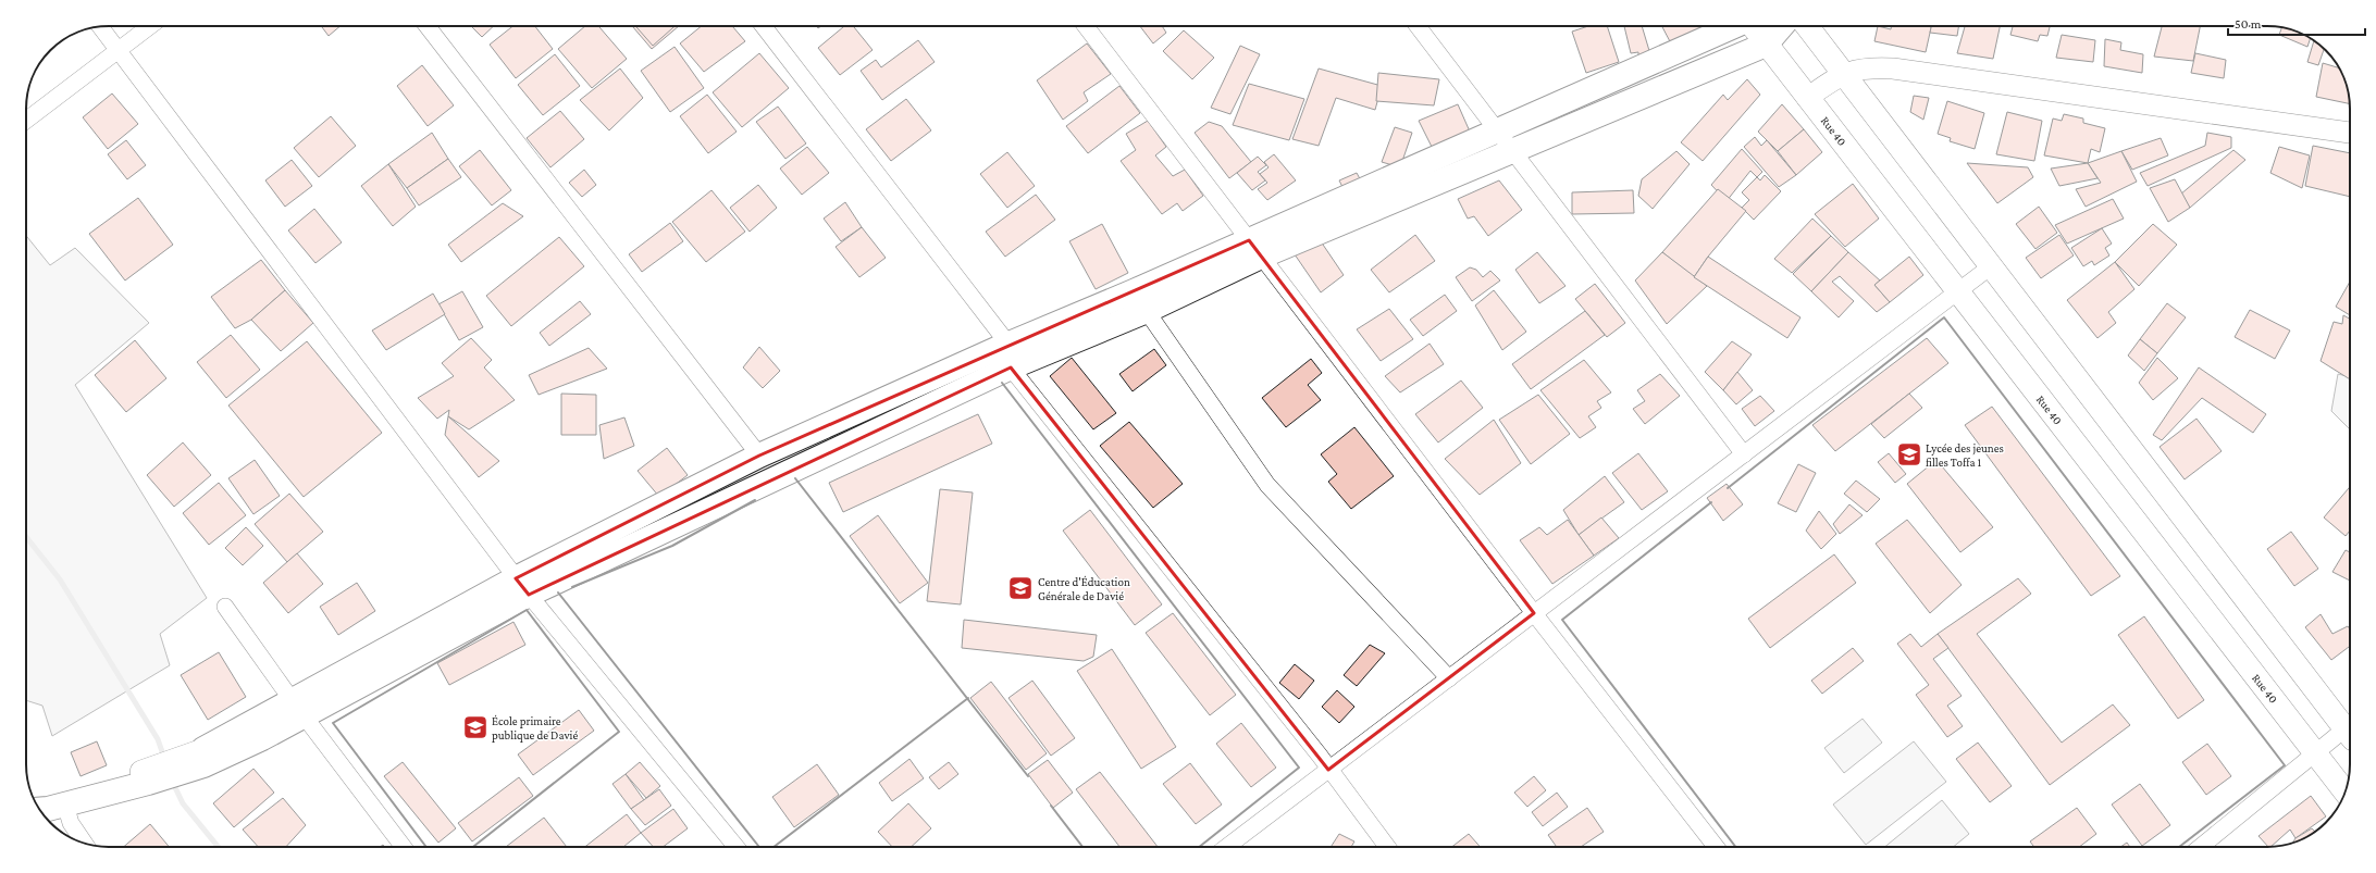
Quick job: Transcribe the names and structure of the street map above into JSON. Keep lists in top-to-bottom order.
{
  "streets": {
    "main road": ["Rue 40"]
  },
  "places": {
    "school or university": ["Lycée des jeunes filles Toffa 1", "Centre d'Éducation Générale de Davié", "École primaire publique de Davié"]
  },
  "scale_bar": "50 m"
}
